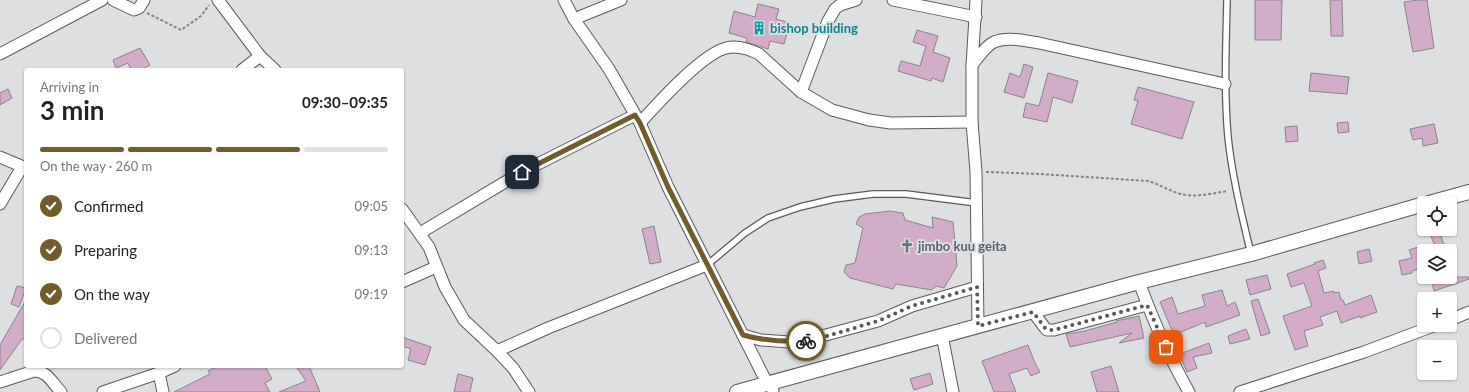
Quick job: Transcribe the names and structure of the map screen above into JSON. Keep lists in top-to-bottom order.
{
  "places": {
    "building": ["bishop building"],
    "church": ["jimbo kuu geita"]
  },
  "page": {
    "heading": ["3 min", "Arriving in", "09:30–09:35"],
    "bar": "On the way · 260 m",
    "list": [
      ["Confirmed", "09:05"],
      ["Preparing", "09:13"],
      ["On the way", "09:19"],
      "Delivered"
    ],
    "map_buttons": ["+", "−"]
  }
}
